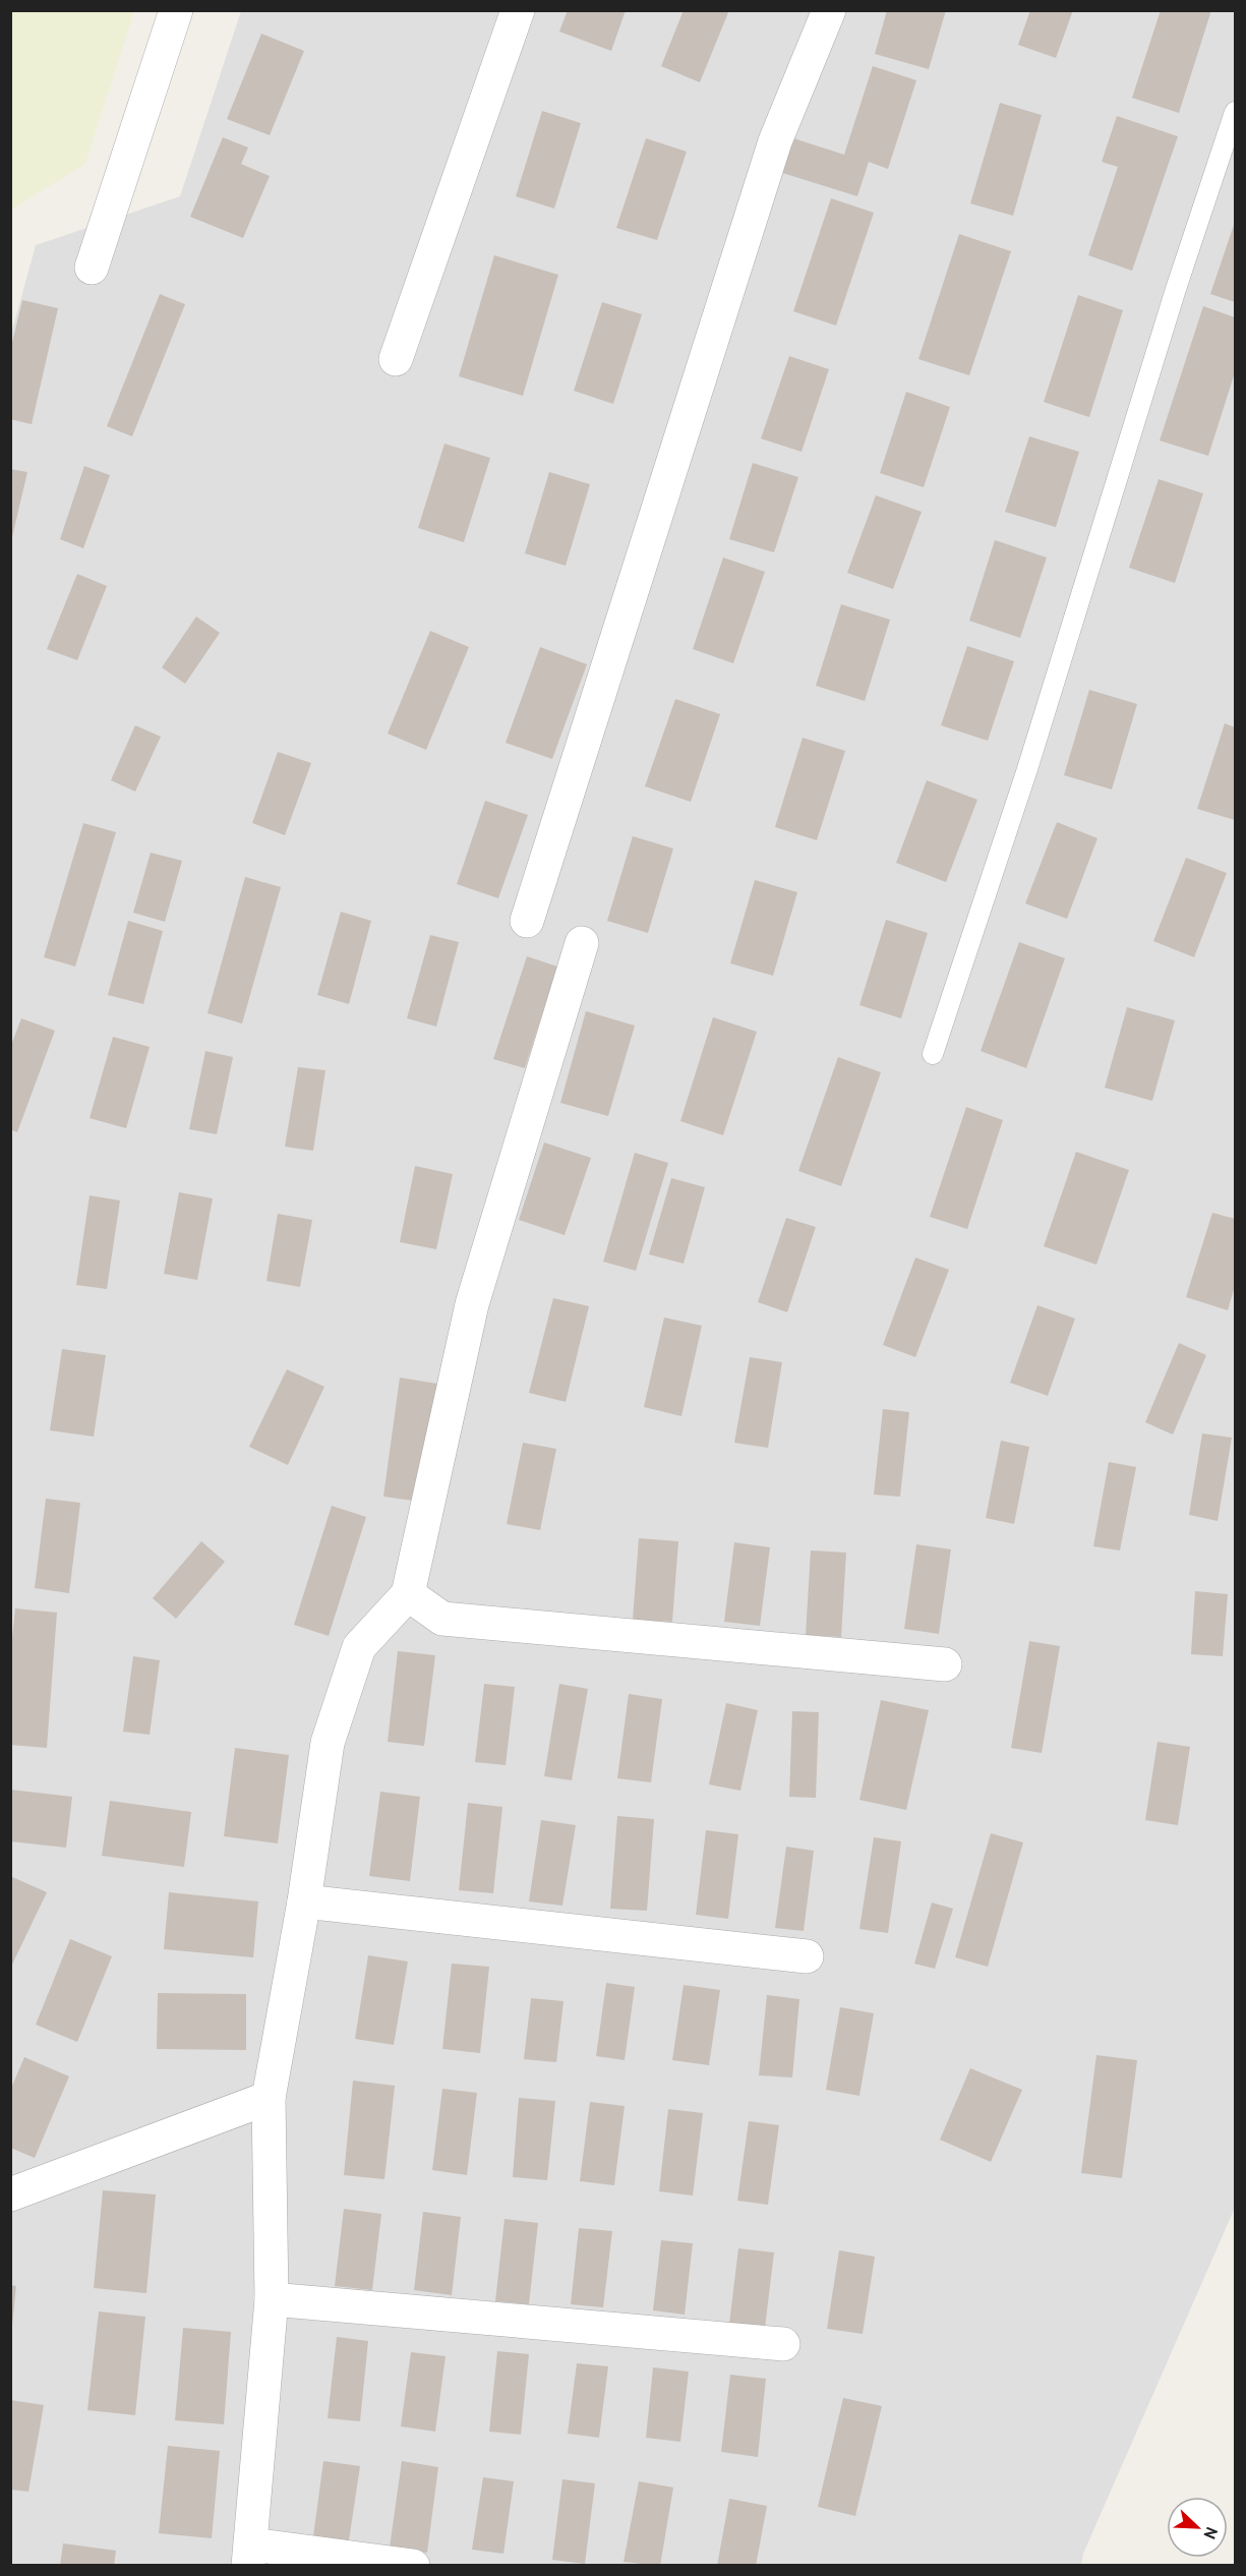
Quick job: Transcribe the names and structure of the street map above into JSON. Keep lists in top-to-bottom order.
{
  "north": "bottom right"
}
